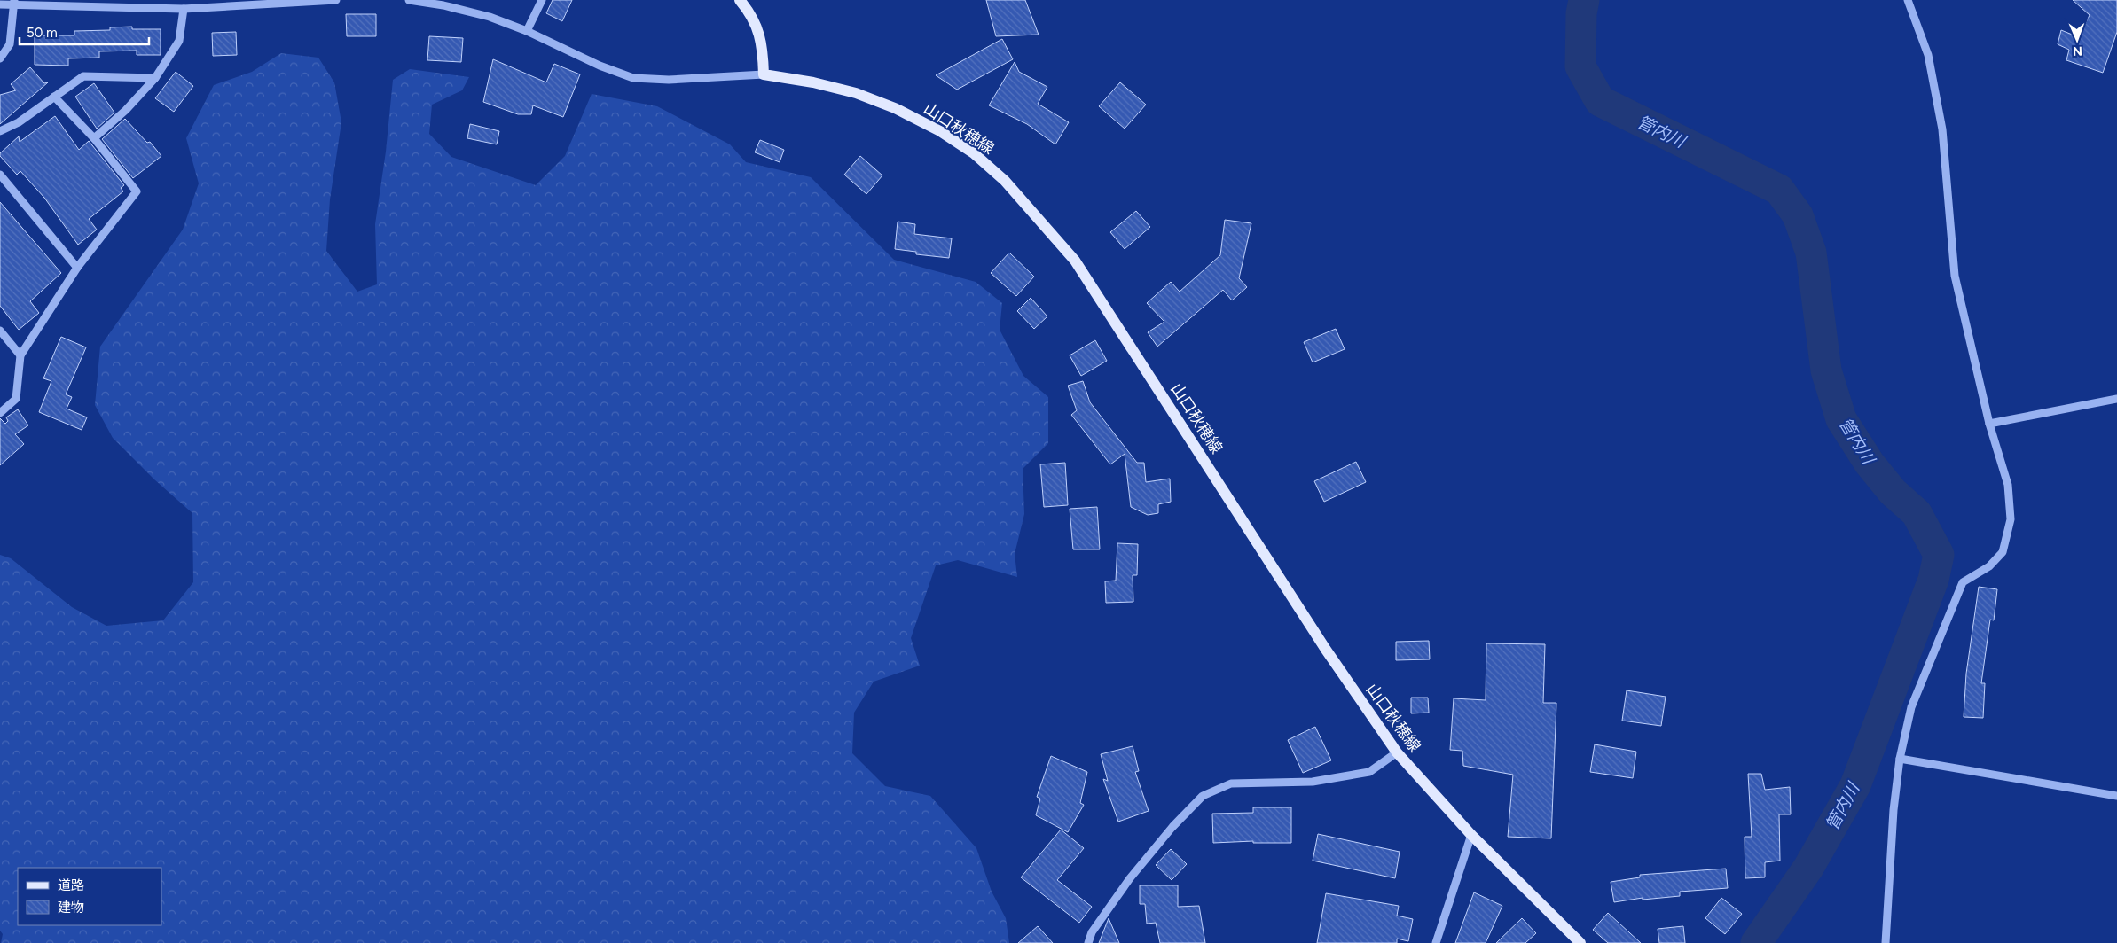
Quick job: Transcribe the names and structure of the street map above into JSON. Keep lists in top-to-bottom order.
{
  "streets": {
    "main road": ["山口秋穂線"]
  },
  "water": ["管内川"],
  "legend": ["道路", "建物"],
  "scale_bar": "50 m",
  "north": "bottom"
}
